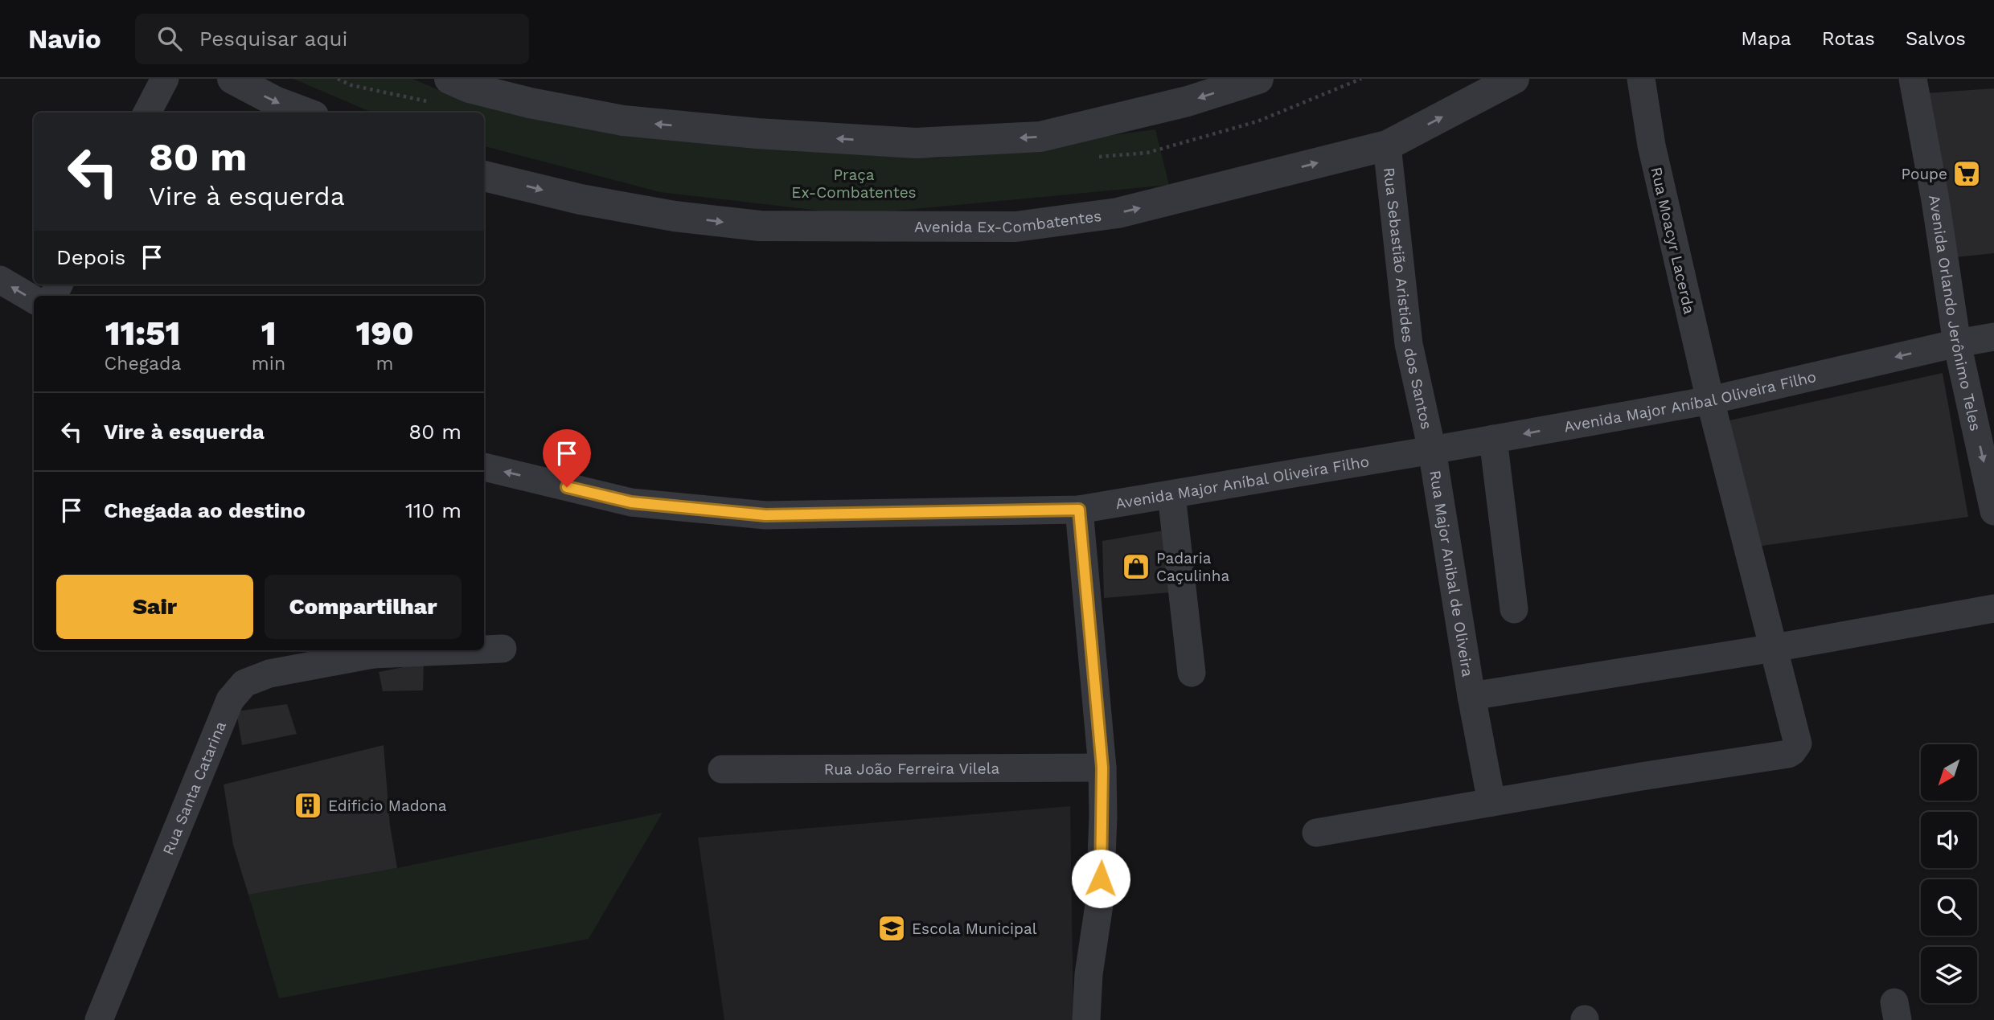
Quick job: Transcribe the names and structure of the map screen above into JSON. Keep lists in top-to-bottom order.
{
  "streets": {
    "street": [
      "Avenida Ex-Combatentes",
      "Rua Moacyr Lacerda",
      "Rua Sebastião Aristides dos Santos",
      "Avenida Orlando Jerônimo Teles",
      "Avenida Major Aníbal Oliveira Filho",
      "Rua Major Anibal de Oliveira",
      "Rua João Ferreira Vilela",
      "Rua Santa Catarina"
    ]
  },
  "crossings": [
    ["Avenida Ex-Combatentes", "Rua Sebastião Aristides dos Santos"],
    ["Rua Moacyr Lacerda", "Avenida Major Aníbal Oliveira Filho"],
    ["Rua Moacyr Lacerda", "Rua Major Anibal de Oliveira"],
    ["Rua Sebastião Aristides dos Santos", "Avenida Major Aníbal Oliveira Filho"],
    ["Rua Sebastião Aristides dos Santos", "Rua Major Anibal de Oliveira"],
    ["Avenida Orlando Jerônimo Teles", "Avenida Major Aníbal Oliveira Filho"],
    ["Avenida Major Aníbal Oliveira Filho", "Rua Major Anibal de Oliveira"]
  ],
  "one_way": ["Avenida Orlando Jerônimo Teles", "Avenida Major Aníbal Oliveira Filho"],
  "parks": ["Praça Ex-Combatentes"],
  "places": {
    "supermarket": ["Poupe"],
    "shop": ["Padaria Caçulinha"],
    "building": ["Edificio Madona"],
    "school or university": ["Escola Municipal"]
  },
  "north": "bottom left",
  "page": {
    "header": "Navio",
    "search": "Pesquisar aqui",
    "nav": ["Mapa", "Rotas", "Salvos"],
    "turn": ["80 m", "Vire à esquerda"],
    "then": "Depois",
    "eta": [
      "11:51",
      "Chegada",
      "1",
      "min",
      "190",
      "m"
    ],
    "list": [
      {
        "name": "Vire à esquerda",
        "value": "80 m"
      },
      {
        "name": "Chegada ao destino",
        "value": "110 m"
      }
    ],
    "buttons": ["Sair", "Compartilhar"]
  }
}
